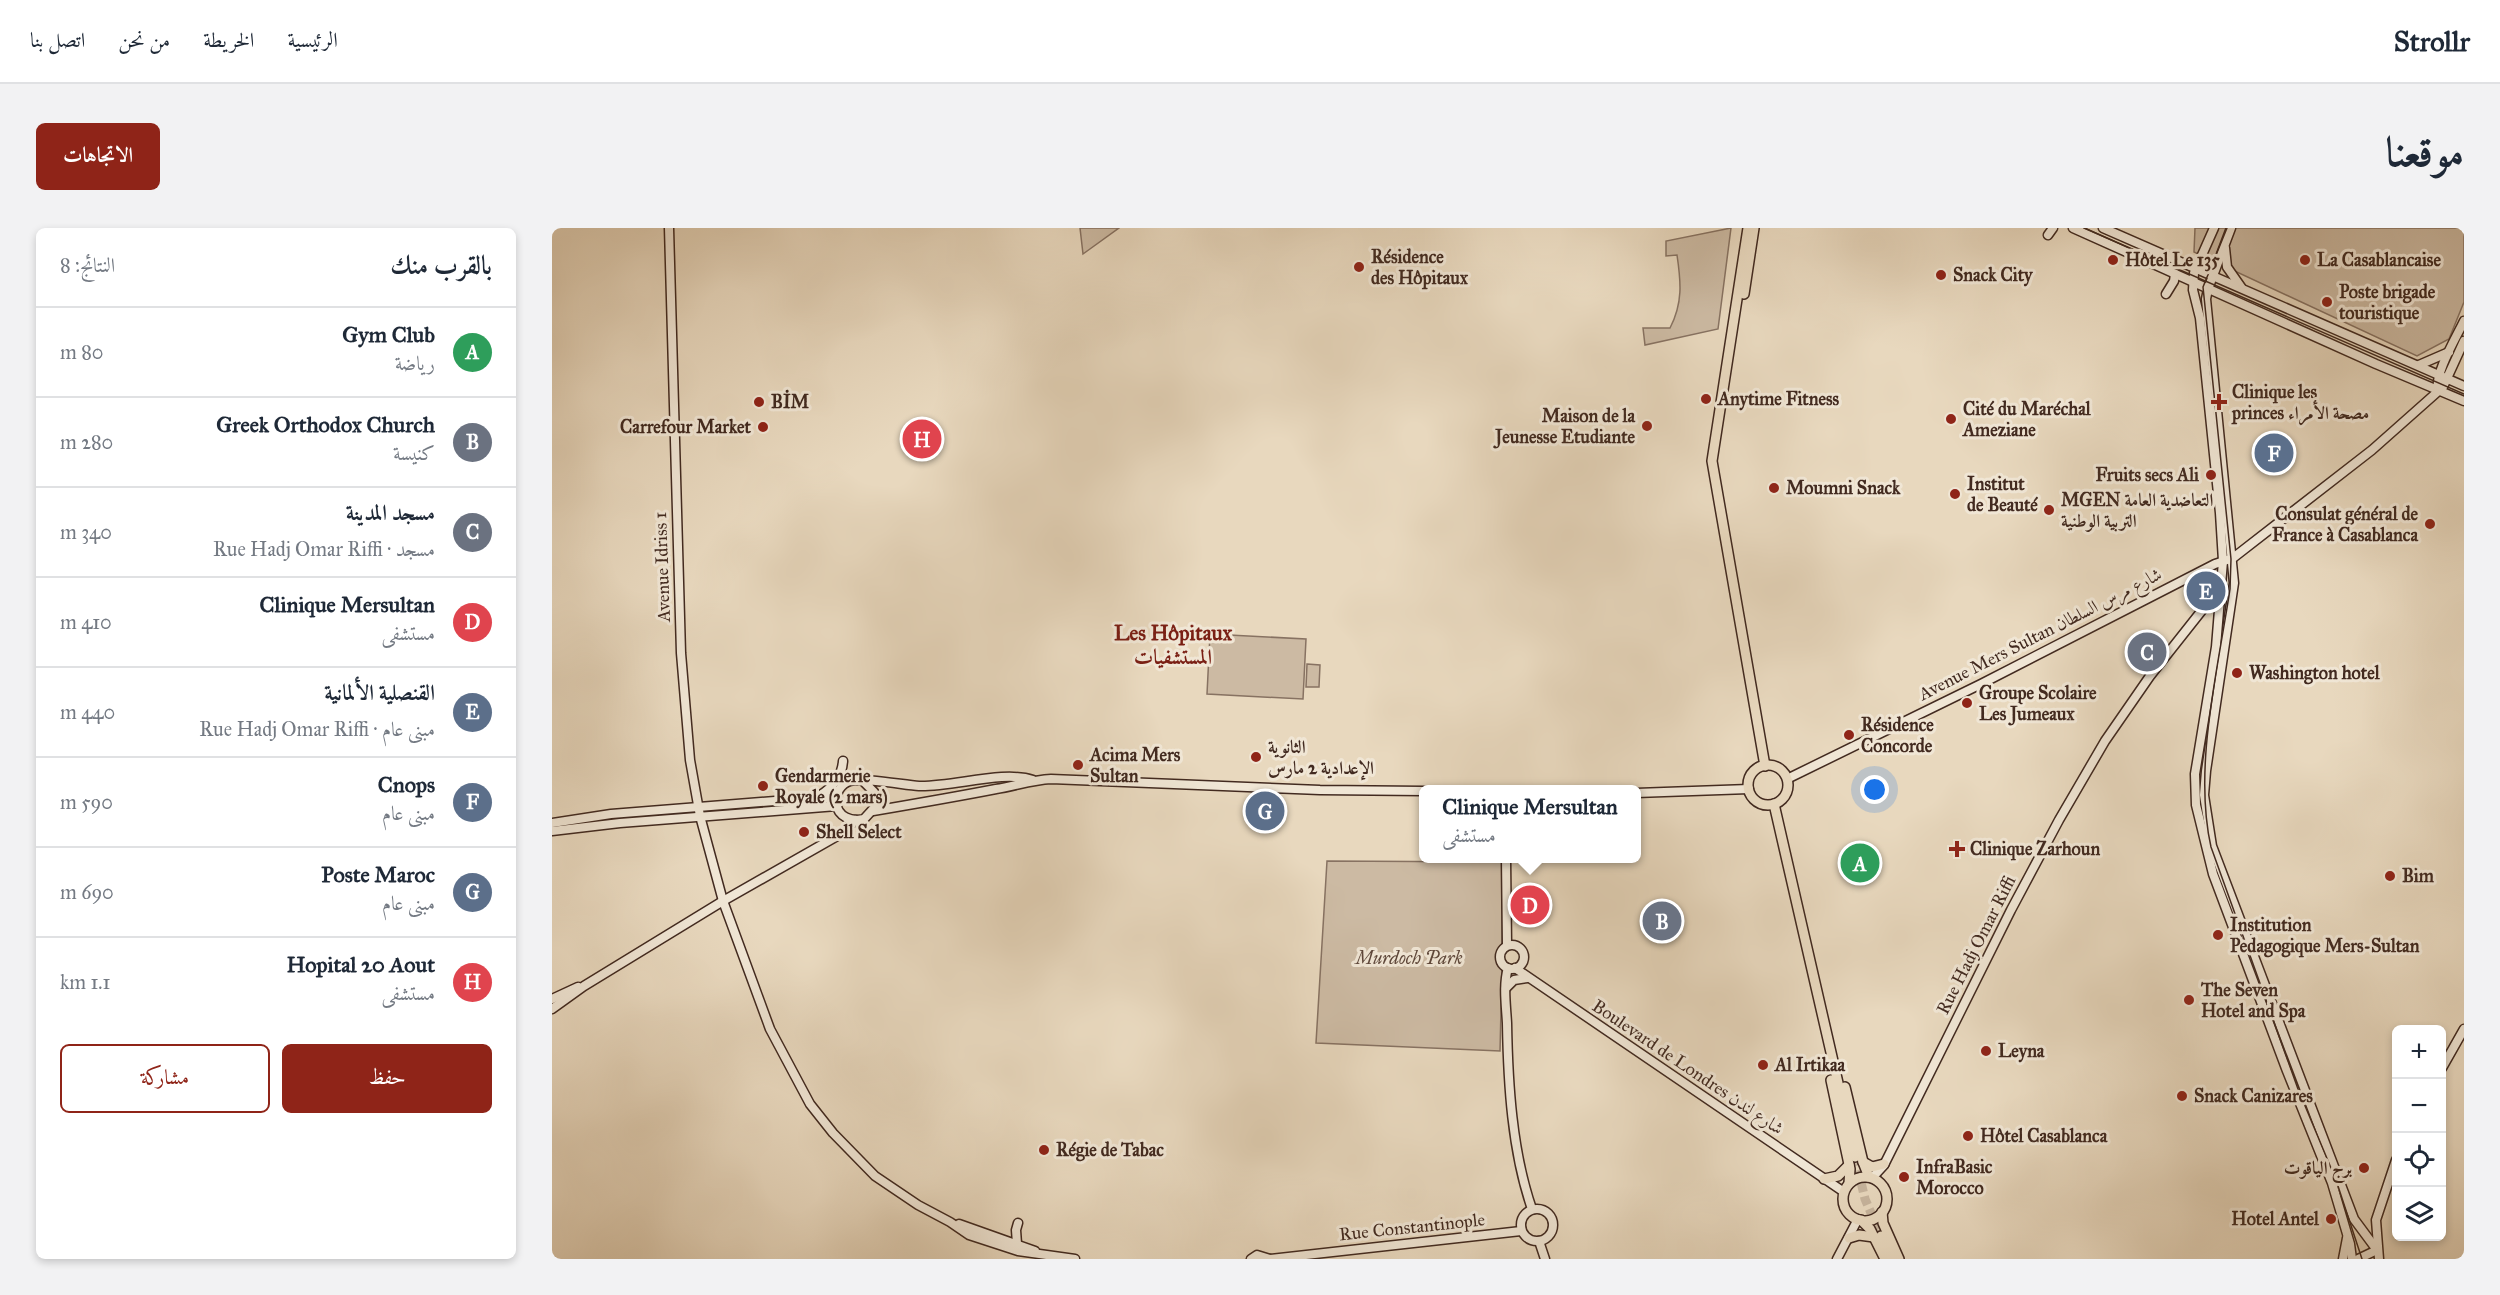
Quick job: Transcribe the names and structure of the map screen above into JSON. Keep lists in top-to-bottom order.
{
  "streets": {
    "street": [
      "Avenue Idriss 1",
      "Avenue Mers Sultan شارع مرس السلطان",
      "Rue Hadj Omar Riffi",
      "Boulevard de Londres شارع لندن",
      "Rue Constantinople"
    ]
  },
  "crossings": [
    ["Rue Hadj Omar Riffi", "Boulevard de Londres شارع لندن"]
  ],
  "districts": ["Les Hôpitaux المستشفيات"],
  "parks": ["Murdoch Park"],
  "places": {
    "other": [
      "Hôtel Le 135",
      "La Casablancaise",
      "Résidence des Hôpitaux",
      "Snack City",
      "Poste brigade touristique",
      "Anytime Fitness",
      "BİM",
      "Cité du Maréchal Ameziane",
      "Maison de la Jeunesse Etudiante",
      "Carrefour Market",
      "Fruits secs Ali",
      "Moumni Snack",
      "Institut de Beauté",
      "MGEN التعاضدية العامة التربية الوطنية",
      "Consulat général de France à Casablanca",
      "Washington hotel",
      "Groupe Scolaire Les Jumeaux",
      "Résidence Concorde",
      "الثانوية الإعدادية 2 مارس",
      "Acima Mers Sultan",
      "Gendarmerie Royale (2 mars)",
      "Shell Select",
      "Bim",
      "Institution Pedagogique Mers-Sultan",
      "The Seven Hotel and Spa",
      "Leyna",
      "Al Irtikaa",
      "Snack Canizares",
      "Hôtel Casablanca",
      "Régie de Tabac",
      "برج الياقوت",
      "InfraBasic Morocco",
      "Hotel Antel"
    ],
    "health": ["Clinique les princes مصحة الأمراء", "Clinique Zarhoun"]
  },
  "page": {
    "header": "Strollr",
    "nav": [
      "الرئيسية",
      "الخريطة",
      "من نحن",
      "اتصل بنا"
    ],
    "title": "موقعنا",
    "buttons": [
      "الاتجاهات",
      ["حفظ", "مشاركة"]
    ],
    "heading": ["بالقرب منك", "النتائج: 8"],
    "list": [
      {
        "mark": "A",
        "name": "Gym Club",
        "note": "رياضة",
        "value": "80 m"
      },
      {
        "mark": "B",
        "name": "Greek Orthodox Church",
        "note": "كنيسة",
        "value": "280 m"
      },
      {
        "mark": "C",
        "name": "مسجد المدينة",
        "note": "مسجد · Rue Hadj Omar Riffi",
        "value": "340 m"
      },
      {
        "mark": "D",
        "name": "Clinique Mersultan",
        "note": "مستشفى",
        "value": "410 m"
      },
      {
        "mark": "E",
        "name": "القنصلية الألمانية",
        "note": "مبنى عام · Rue Hadj Omar Riffi",
        "value": "440 m"
      },
      {
        "mark": "F",
        "name": "Cnops",
        "note": "مبنى عام",
        "value": "590 m"
      },
      {
        "mark": "G",
        "name": "Poste Maroc",
        "note": "مبنى عام",
        "value": "690 m"
      },
      {
        "mark": "H",
        "name": "Hopital 20 Aout",
        "note": "مستشفى",
        "value": "1.1 km"
      }
    ],
    "pins": [
      "H",
      "F",
      "E",
      "C",
      "G",
      "A",
      "D",
      "B"
    ],
    "popup": ["Clinique Mersultan", "مستشفى"],
    "map_buttons": ["+", "−"]
  }
}
